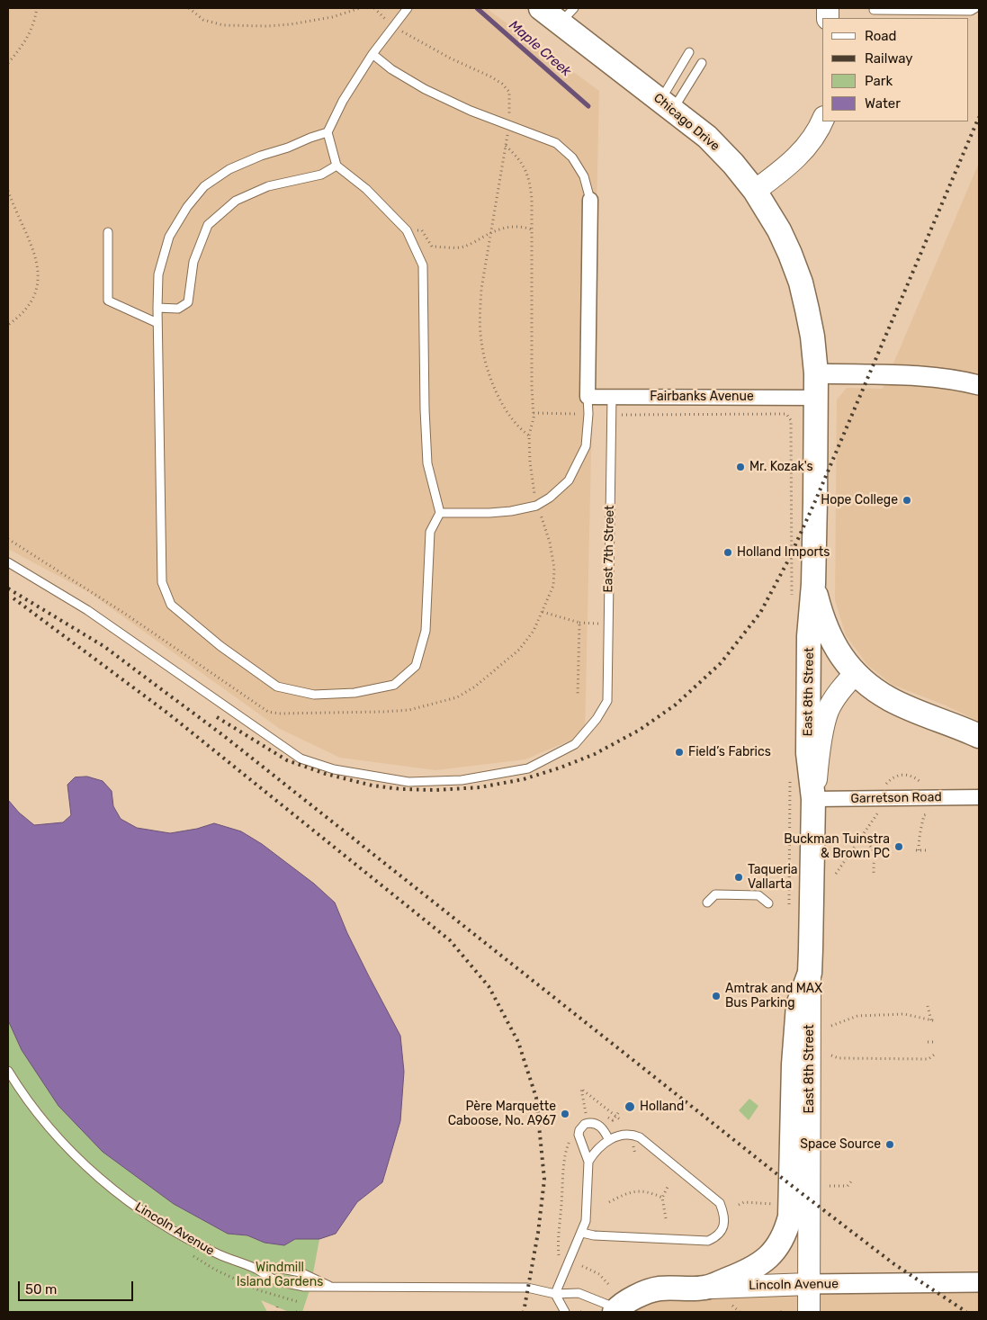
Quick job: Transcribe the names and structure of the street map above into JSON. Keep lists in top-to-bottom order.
{
  "streets": {
    "main road": ["Chicago Drive", "East 8th Street", "Lincoln Avenue"],
    "street": ["Fairbanks Avenue", "Garretson Road"],
    "lane": ["East 7th Street"]
  },
  "crossings": [
    ["Chicago Drive", "East 8th Street"],
    ["Fairbanks Avenue", "East 7th Street"],
    ["Fairbanks Avenue", "East 8th Street"],
    ["East 8th Street", "Garretson Road"],
    ["East 8th Street", "Lincoln Avenue"]
  ],
  "water": ["Maple Creek"],
  "parks": ["Windmill Island Gardens"],
  "places": [
    "Mr. Kozak's",
    "Hope College",
    "Holland Imports",
    "Field’s Fabrics",
    "Buckman Tuinstra & Brown PC",
    "Taqueria Vallarta",
    "Amtrak and MAX Bus Parking",
    "Holland",
    "Père Marquette Caboose, No. A967",
    "Space Source"
  ],
  "legend": [
    "Road",
    "Railway",
    "Park",
    "Water"
  ],
  "scale_bar": "50 m"
}
